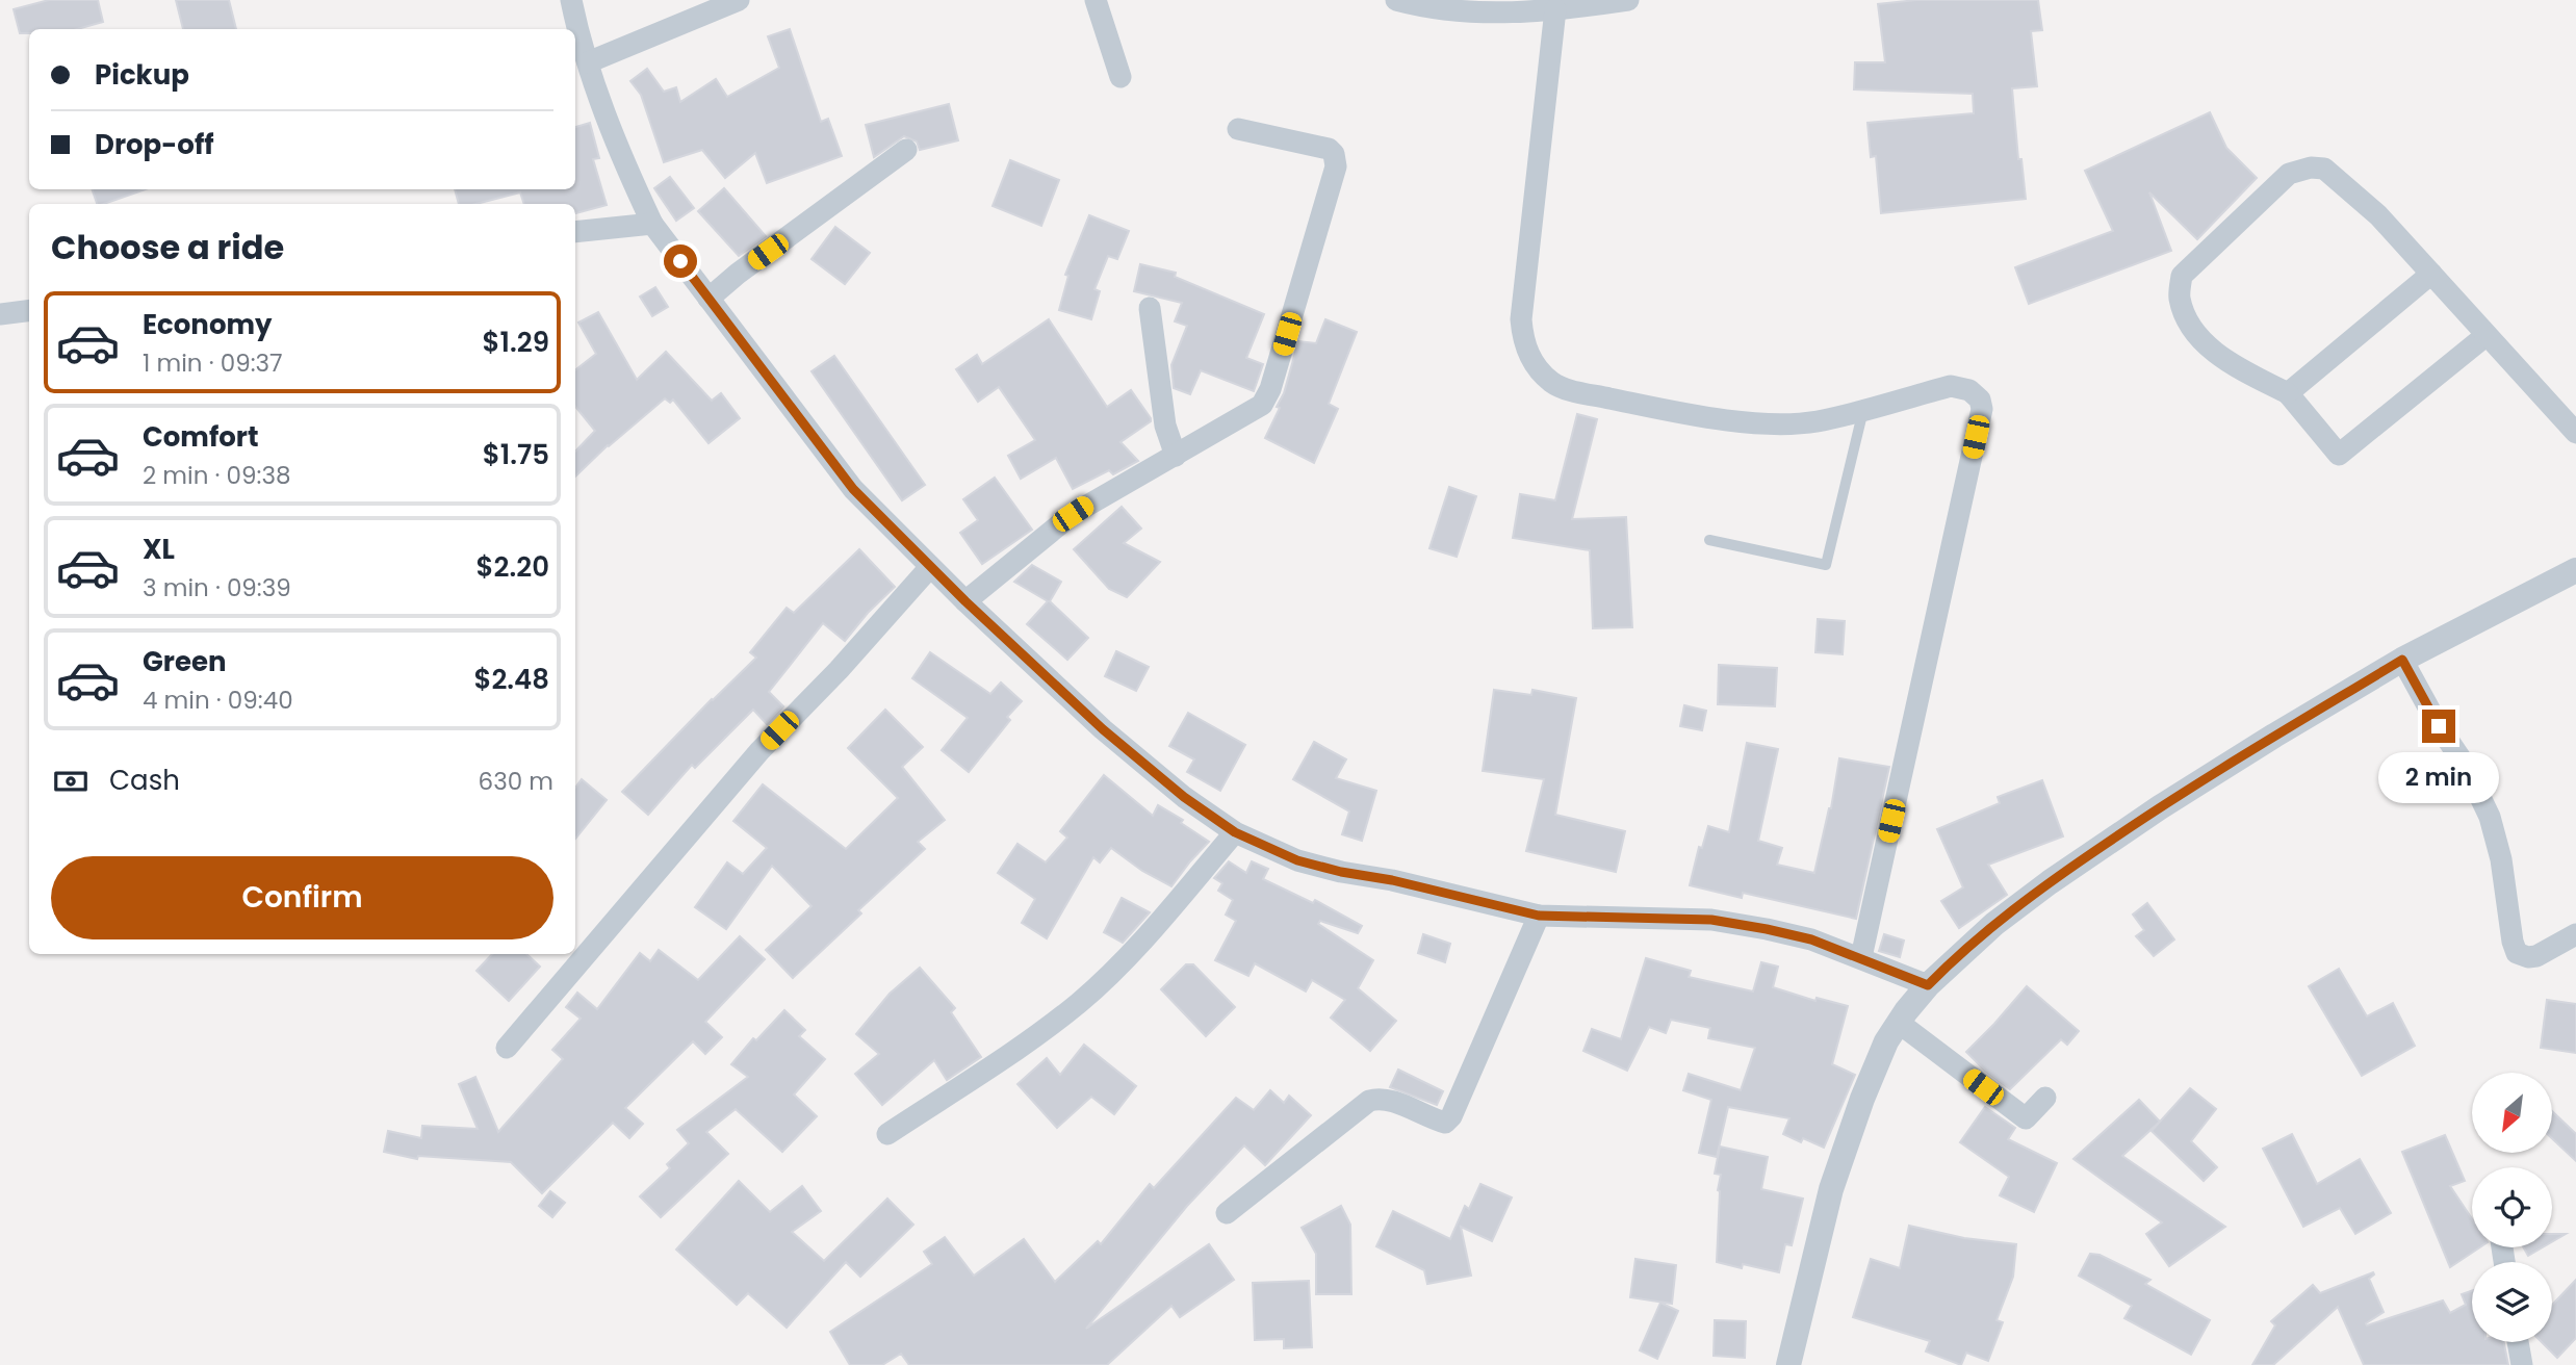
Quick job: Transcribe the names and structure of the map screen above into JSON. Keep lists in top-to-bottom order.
{
  "north": "bottom left",
  "page": {
    "banner": ["Pickup", "Drop-off"],
    "heading": "Choose a ride",
    "list": [
      {
        "name": "Economy",
        "note": "1 min · 09:37",
        "value": "$1.29"
      },
      {
        "name": "Comfort",
        "note": "2 min · 09:38",
        "value": "$1.75"
      },
      {
        "name": "XL",
        "note": "3 min · 09:39",
        "value": "$2.20"
      },
      {
        "name": "Green",
        "note": "4 min · 09:40",
        "value": "$2.48"
      }
    ],
    "pay": ["Cash", "630 m"],
    "bubble": "2 min",
    "buttons": "Confirm"
  }
}
